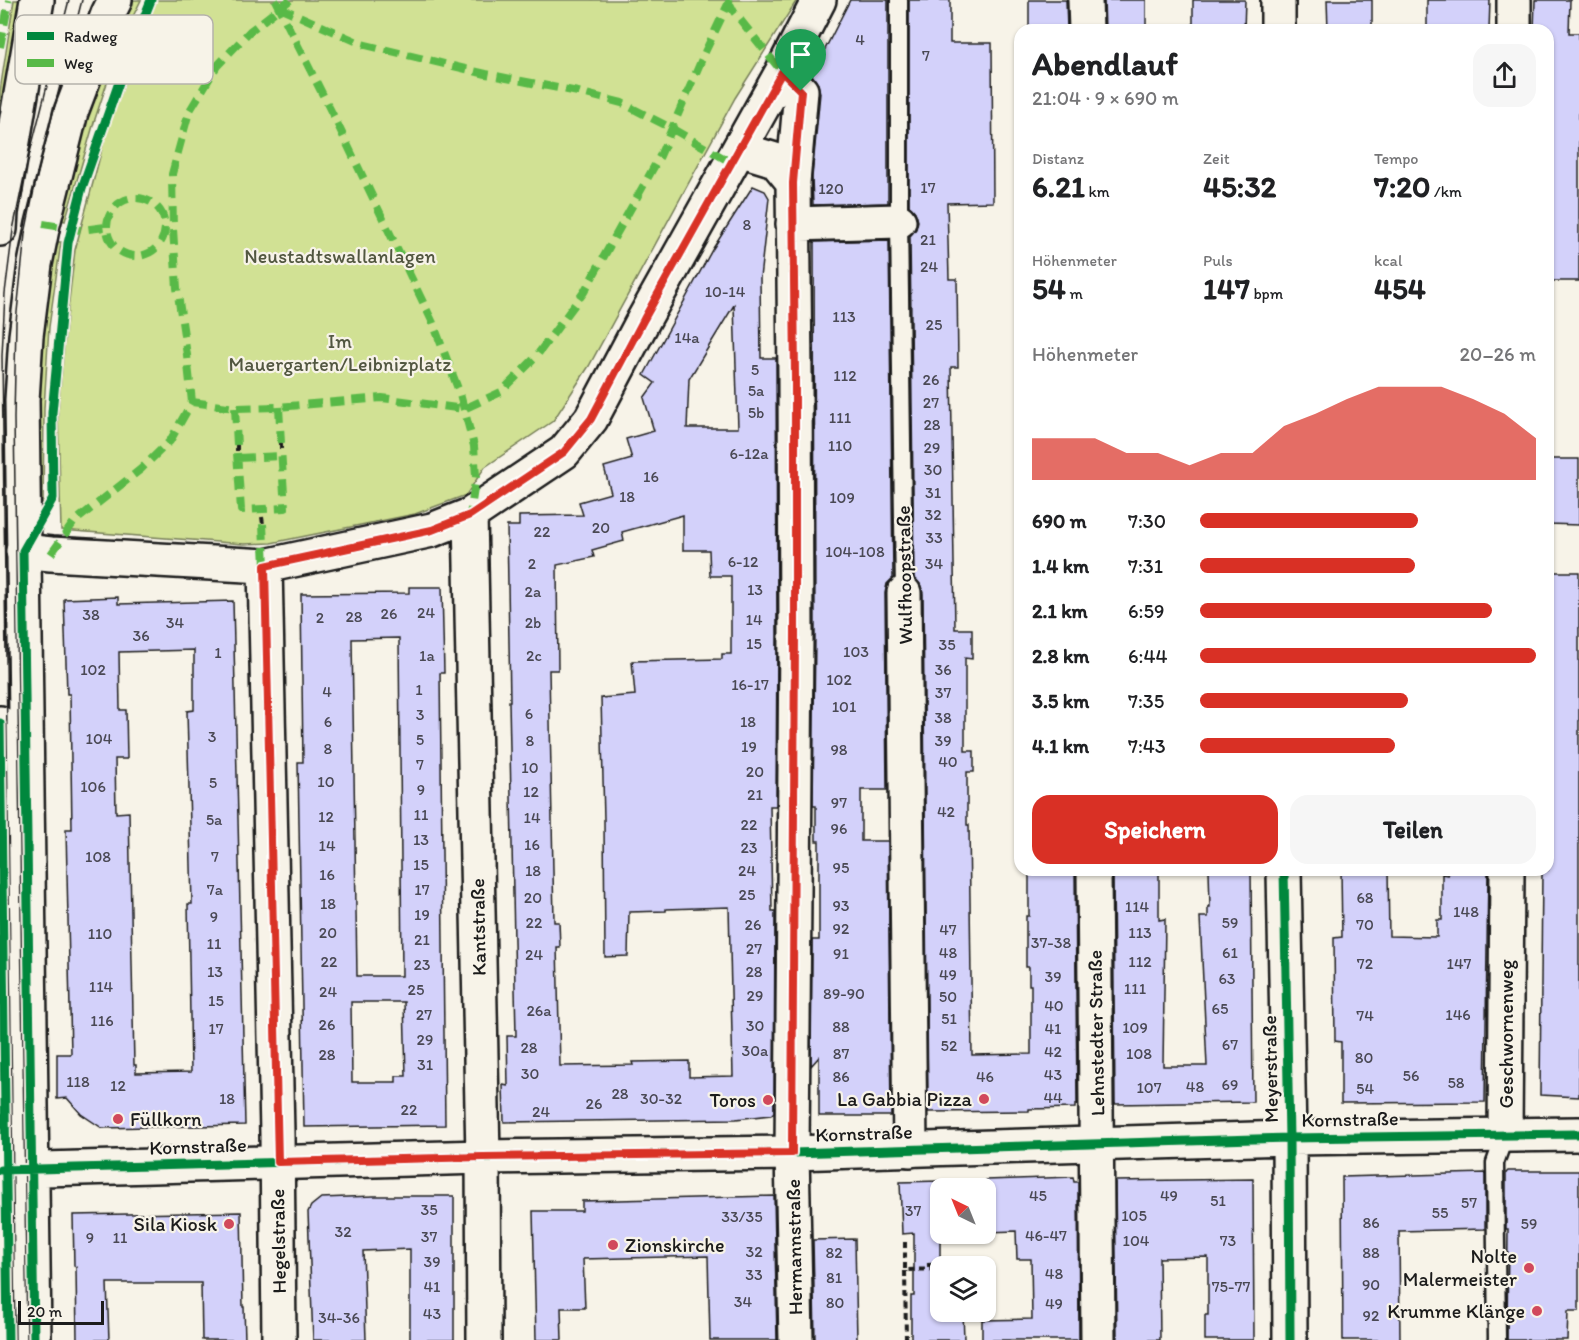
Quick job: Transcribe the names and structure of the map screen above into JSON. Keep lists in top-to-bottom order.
{
  "streets": {
    "street": [
      "Wulfhoopstraße",
      "Kantstraße",
      "Lehnstedter Straße",
      "Geschwornenweg",
      "Meyerstraße",
      "Kornstraße",
      "Hegelstraße",
      "Hermannstraße"
    ]
  },
  "crossings": [
    ["Wulfhoopstraße", "Kornstraße"],
    ["Kantstraße", "Kornstraße"],
    ["Lehnstedter Straße", "Kornstraße"],
    ["Geschwornenweg", "Kornstraße"],
    ["Meyerstraße", "Kornstraße"],
    ["Kornstraße", "Hegelstraße"],
    ["Kornstraße", "Hermannstraße"]
  ],
  "parks": ["Neustadtswallanlagen", "Im Mauergarten/Leibnizplatz"],
  "places": [
    "La Gabbia Pizza",
    "Toros",
    "Füllkorn",
    "Sila Kiosk",
    "Zionskirche",
    "Nolte Malermeister",
    "Krumme Klänge"
  ],
  "house_numbers": [
    "4",
    "7",
    "17",
    "120",
    "8",
    "21",
    "24",
    "10-14",
    "113",
    "25",
    "14a",
    "5",
    "112",
    "26",
    "5a",
    "27",
    "5b",
    "111",
    "28",
    "110",
    "29",
    "6-12a",
    "30",
    "16",
    "31",
    "18",
    "109",
    "32",
    "20",
    "22",
    "33",
    "104-108",
    "6-12",
    "2",
    "34",
    "13",
    "2a",
    "24",
    "26",
    "38",
    "28",
    "2",
    "14",
    "34",
    "2b",
    "36",
    "15",
    "35",
    "103",
    "1",
    "1a",
    "2c",
    "102",
    "36",
    "102",
    "16-17",
    "1",
    "4",
    "37",
    "101",
    "6",
    "3",
    "38",
    "6",
    "18",
    "3",
    "104",
    "5",
    "8",
    "39",
    "19",
    "8",
    "98",
    "40",
    "7",
    "10",
    "20",
    "10",
    "5",
    "106",
    "9",
    "12",
    "21",
    "97",
    "42",
    "11",
    "12",
    "14",
    "5a",
    "22",
    "96",
    "13",
    "16",
    "14",
    "23",
    "108",
    "7",
    "15",
    "95",
    "18",
    "24",
    "16",
    "7a",
    "17",
    "25",
    "20",
    "68",
    "18",
    "93",
    "114",
    "148",
    "19",
    "9",
    "22",
    "59",
    "26",
    "70",
    "92",
    "47",
    "20",
    "113",
    "110",
    "21",
    "37-38",
    "11",
    "27",
    "48",
    "61",
    "91",
    "24",
    "22",
    "112",
    "72",
    "147",
    "23",
    "13",
    "28",
    "49",
    "39",
    "63",
    "114",
    "111",
    "25",
    "24",
    "89-90",
    "29",
    "50",
    "15",
    "40",
    "65",
    "26a",
    "27",
    "146",
    "74",
    "51",
    "116",
    "26",
    "30",
    "88",
    "109",
    "17",
    "41",
    "29",
    "67",
    "52",
    "28",
    "30a",
    "42",
    "87",
    "108",
    "28",
    "80",
    "31",
    "30",
    "43",
    "56",
    "86",
    "46",
    "118",
    "58",
    "69",
    "12",
    "48",
    "107",
    "54",
    "28",
    "44",
    "18",
    "30-32",
    "26",
    "22",
    "24",
    "45",
    "49",
    "51",
    "57",
    "35",
    "37",
    "55",
    "105",
    "33/35",
    "86",
    "59",
    "32",
    "46-47",
    "37",
    "9",
    "11",
    "104",
    "73",
    "32",
    "82",
    "88",
    "39",
    "48",
    "33",
    "81",
    "90",
    "41",
    "75-77",
    "34",
    "80",
    "49",
    "43",
    "92",
    "34-36"
  ],
  "legend": ["Radweg", "Weg"],
  "scale_bar": "20 m",
  "north": "top left",
  "page": {
    "heading": ["Abendlauf", "21:04 · 9 × 690 m"],
    "stats": [
      ["Distanz", "6.21 km"],
      ["Zeit", "45:32"],
      ["Tempo", "7:20 /km"],
      ["Höhenmeter", "54 m"],
      ["Puls", "147 bpm"],
      ["kcal", "454"]
    ],
    "chart": ["Höhenmeter", "20–26 m"],
    "list": [
      {
        "name": "690 m",
        "note": "7:30"
      },
      {
        "name": "1.4 km",
        "note": "7:31"
      },
      {
        "name": "2.1 km",
        "note": "6:59"
      },
      {
        "name": "2.8 km",
        "note": "6:44"
      },
      {
        "name": "3.5 km",
        "note": "7:35"
      },
      {
        "name": "4.1 km",
        "note": "7:43"
      }
    ],
    "buttons": ["Speichern", "Teilen"],
    "scale": "20 m"
  }
}
